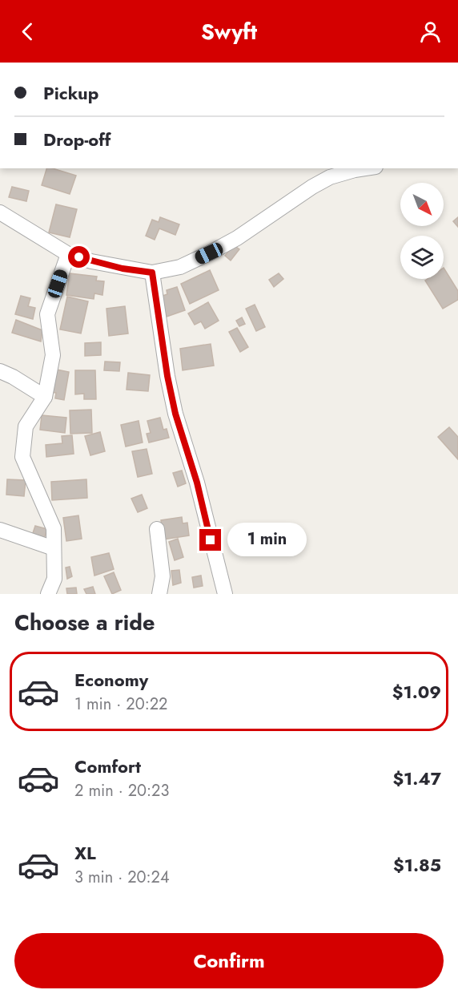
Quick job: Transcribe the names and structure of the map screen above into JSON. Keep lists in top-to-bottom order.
{
  "north": "bottom right",
  "page": {
    "header": "Swyft",
    "banner": ["Pickup", "Drop-off"],
    "bubble": "1 min",
    "heading": "Choose a ride",
    "list": [
      {
        "name": "Economy",
        "note": "1 min · 20:22",
        "value": "$1.09"
      },
      {
        "name": "Comfort",
        "note": "2 min · 20:23",
        "value": "$1.47"
      },
      {
        "name": "XL",
        "note": "3 min · 20:24",
        "value": "$1.85"
      }
    ],
    "buttons": "Confirm"
  }
}
